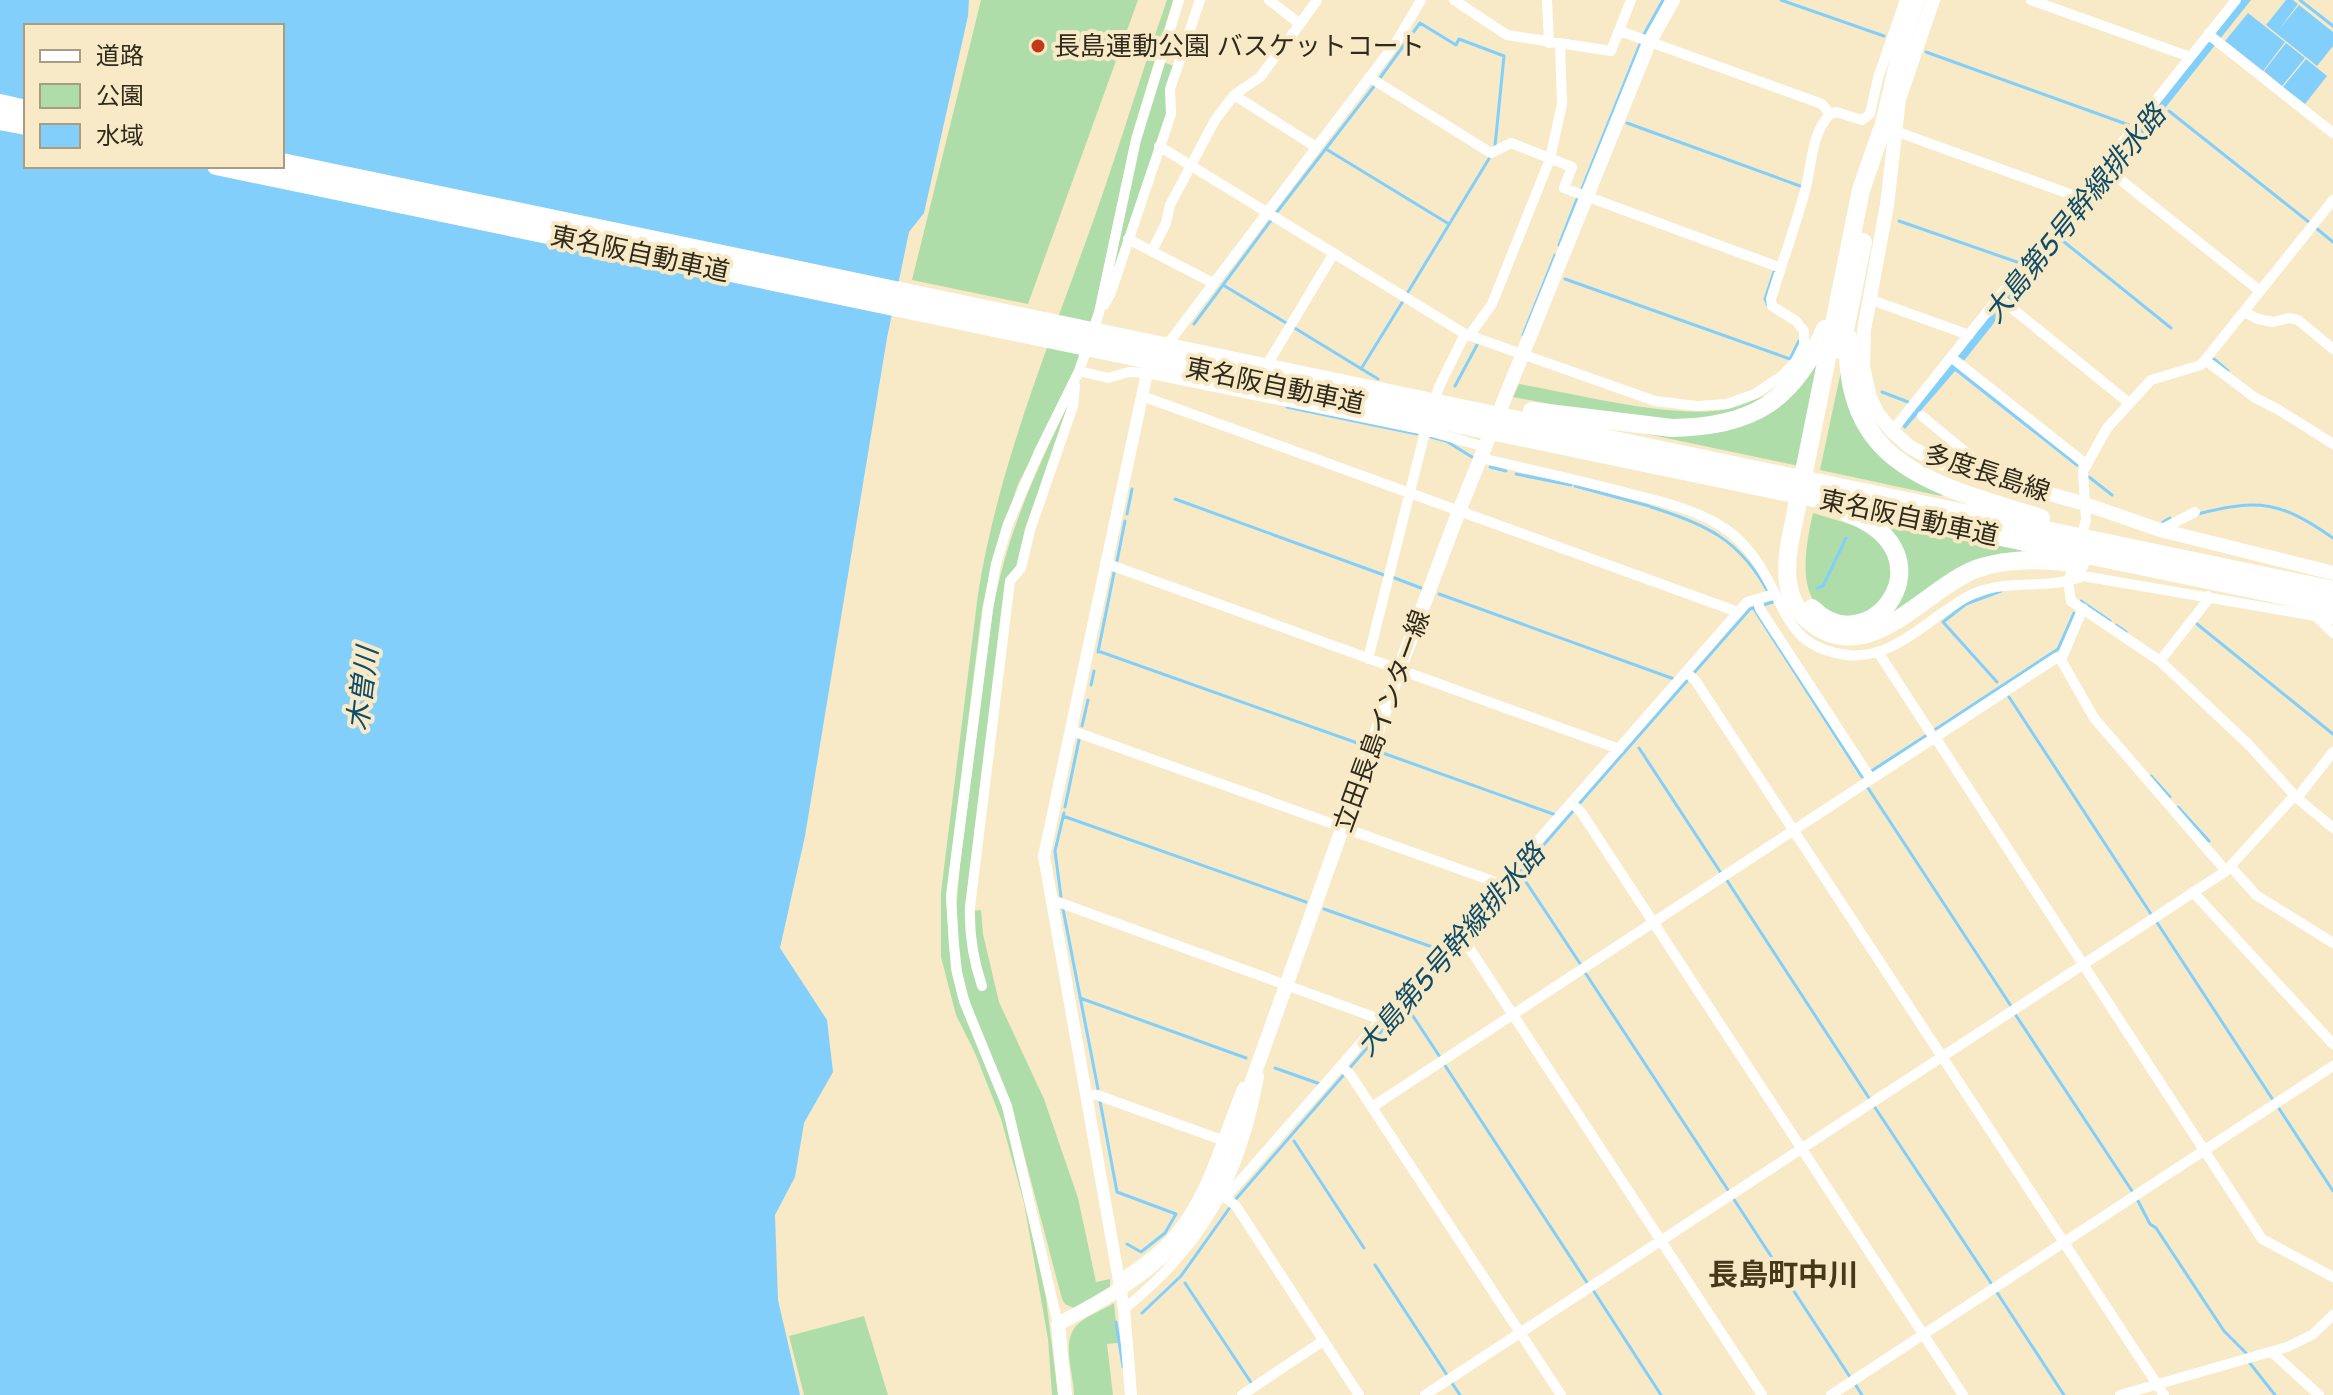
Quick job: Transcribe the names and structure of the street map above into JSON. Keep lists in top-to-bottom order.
{
  "streets": {
    "highway": ["東名阪自動車道"],
    "main road": ["多度長島線", "立田長島インター線"]
  },
  "districts": ["長島町中川"],
  "water": ["大島第5号幹線排水路", "木曽川"],
  "places": ["長島運動公園 バスケットコート"],
  "legend": ["道路", "公園", "水域"]
}
